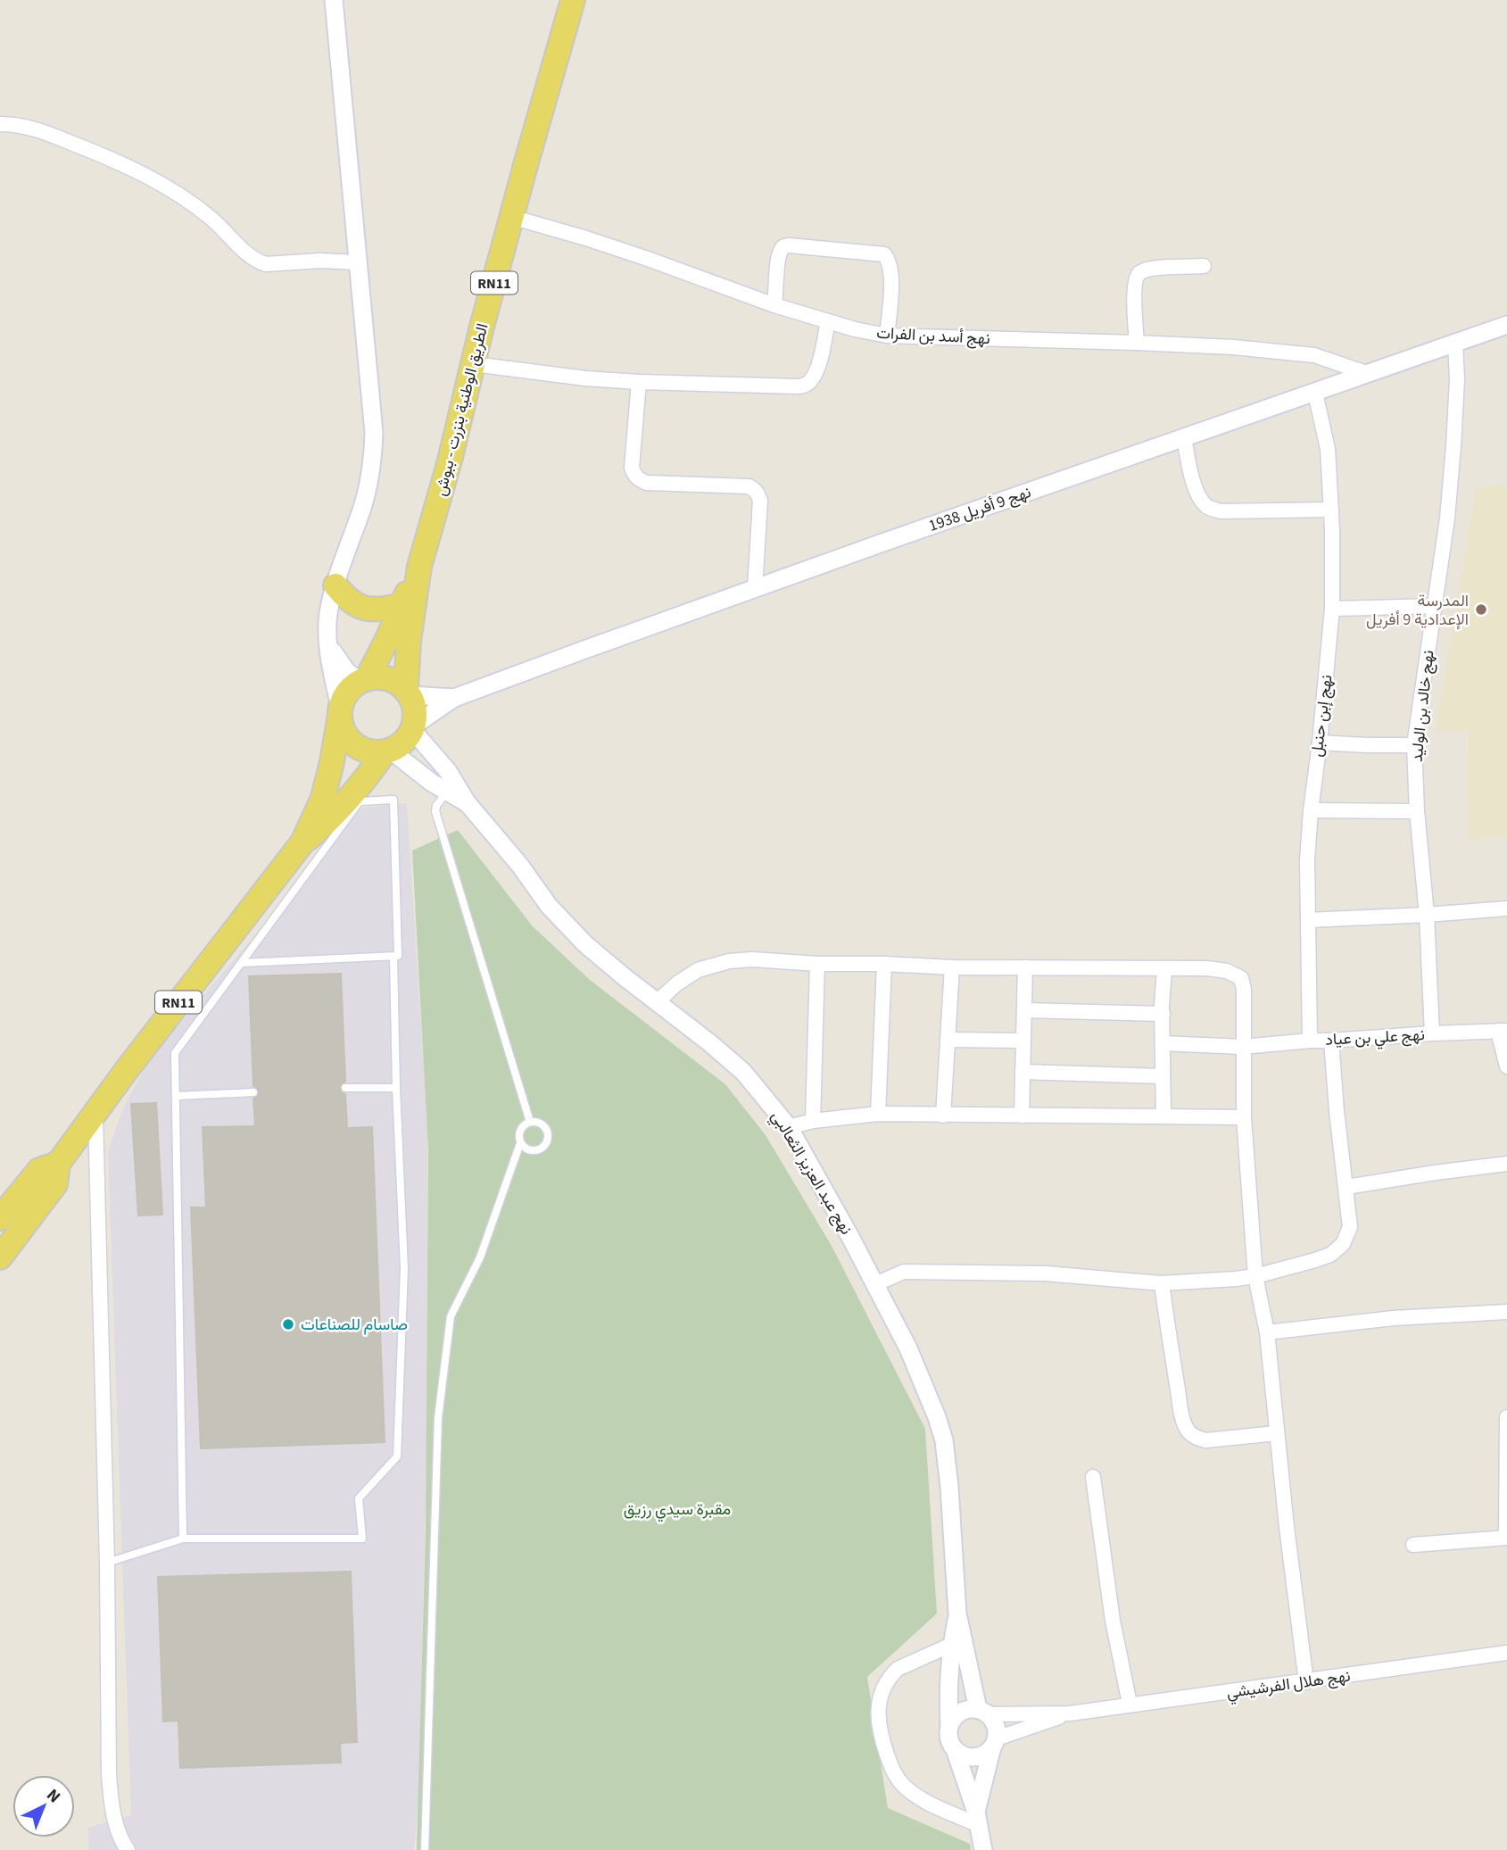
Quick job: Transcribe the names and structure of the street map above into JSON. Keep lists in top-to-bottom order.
{
  "streets": {
    "main road": ["RN11", "الطريق الوطنية بنزرت - ببوش"],
    "street": [
      "نهج أسد بن الفرات",
      "نهج 9 أفريل 1938",
      "نهج خالد بن الوليد",
      "نهج إبن حنبل",
      "نهج علي بن عياد",
      "نهج عبد العزيز الثعالبي",
      "نهج هلال الفرشيشي"
    ]
  },
  "crossings": [
    ["RN11", "الطريق الوطنية بنزرت - ببوش"],
    ["نهج أسد بن الفرات", "الطريق الوطنية بنزرت - ببوش"],
    ["نهج أسد بن الفرات", "نهج 9 أفريل 1938"],
    ["نهج 9 أفريل 1938", "نهج خالد بن الوليد"],
    ["نهج 9 أفريل 1938", "نهج إبن حنبل"],
    ["نهج خالد بن الوليد", "نهج علي بن عياد"],
    ["نهج إبن حنبل", "نهج علي بن عياد"],
    ["نهج عبد العزيز الثعالبي", "نهج هلال الفرشيشي"]
  ],
  "parks": ["مقبرة سيدي رزيق"],
  "places": ["المدرسة الإعدادية 9 أفريل", "صاسام للصناعات"],
  "north": "top right"
}
